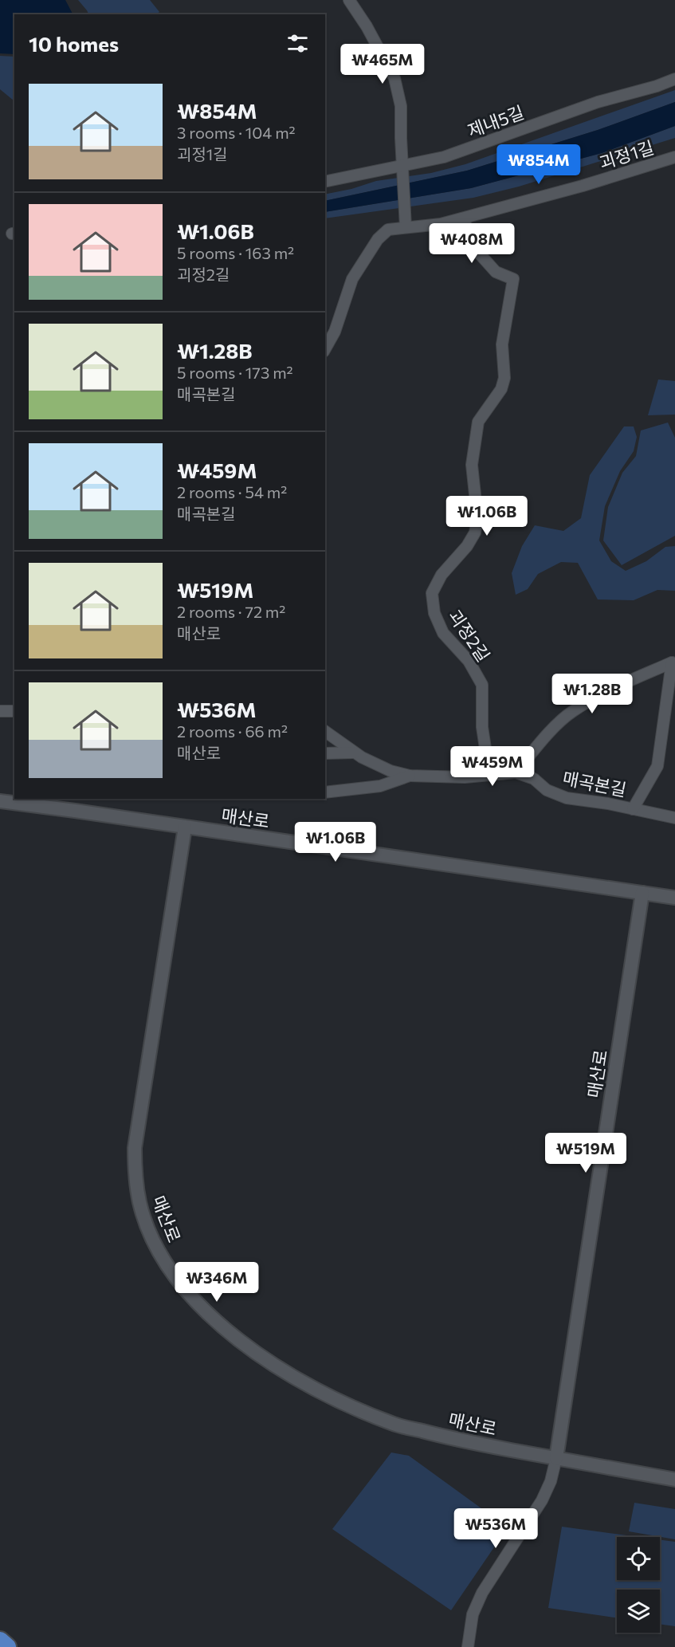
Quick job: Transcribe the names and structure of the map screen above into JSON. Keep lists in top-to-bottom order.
{
  "streets": {
    "street": [
      "제내5길",
      "괴정1길",
      "괴정2길",
      "매곡본길",
      "매산로"
    ]
  },
  "crossings": [
    ["괴정1길", "괴정2길"],
    ["괴정2길", "매곡본길"]
  ],
  "page": {
    "heading": "10 homes",
    "price": [
      "₩465M",
      "₩854M",
      "₩408M",
      "₩1.06B",
      "₩1.28B",
      "₩459M",
      "₩1.06B",
      "₩519M",
      "₩346M",
      "₩536M"
    ],
    "list": [
      {
        "name": "₩854M",
        "note": "3 rooms · 104 m² · 괴정1길"
      },
      {
        "name": "₩1.06B",
        "note": "5 rooms · 163 m² · 괴정2길"
      },
      {
        "name": "₩1.28B",
        "note": "5 rooms · 173 m² · 매곡본길"
      },
      {
        "name": "₩459M",
        "note": "2 rooms · 54 m² · 매곡본길"
      },
      {
        "name": "₩519M",
        "note": "2 rooms · 72 m² · 매산로"
      },
      {
        "name": "₩536M",
        "note": "2 rooms · 66 m² · 매산로"
      }
    ]
  }
}
